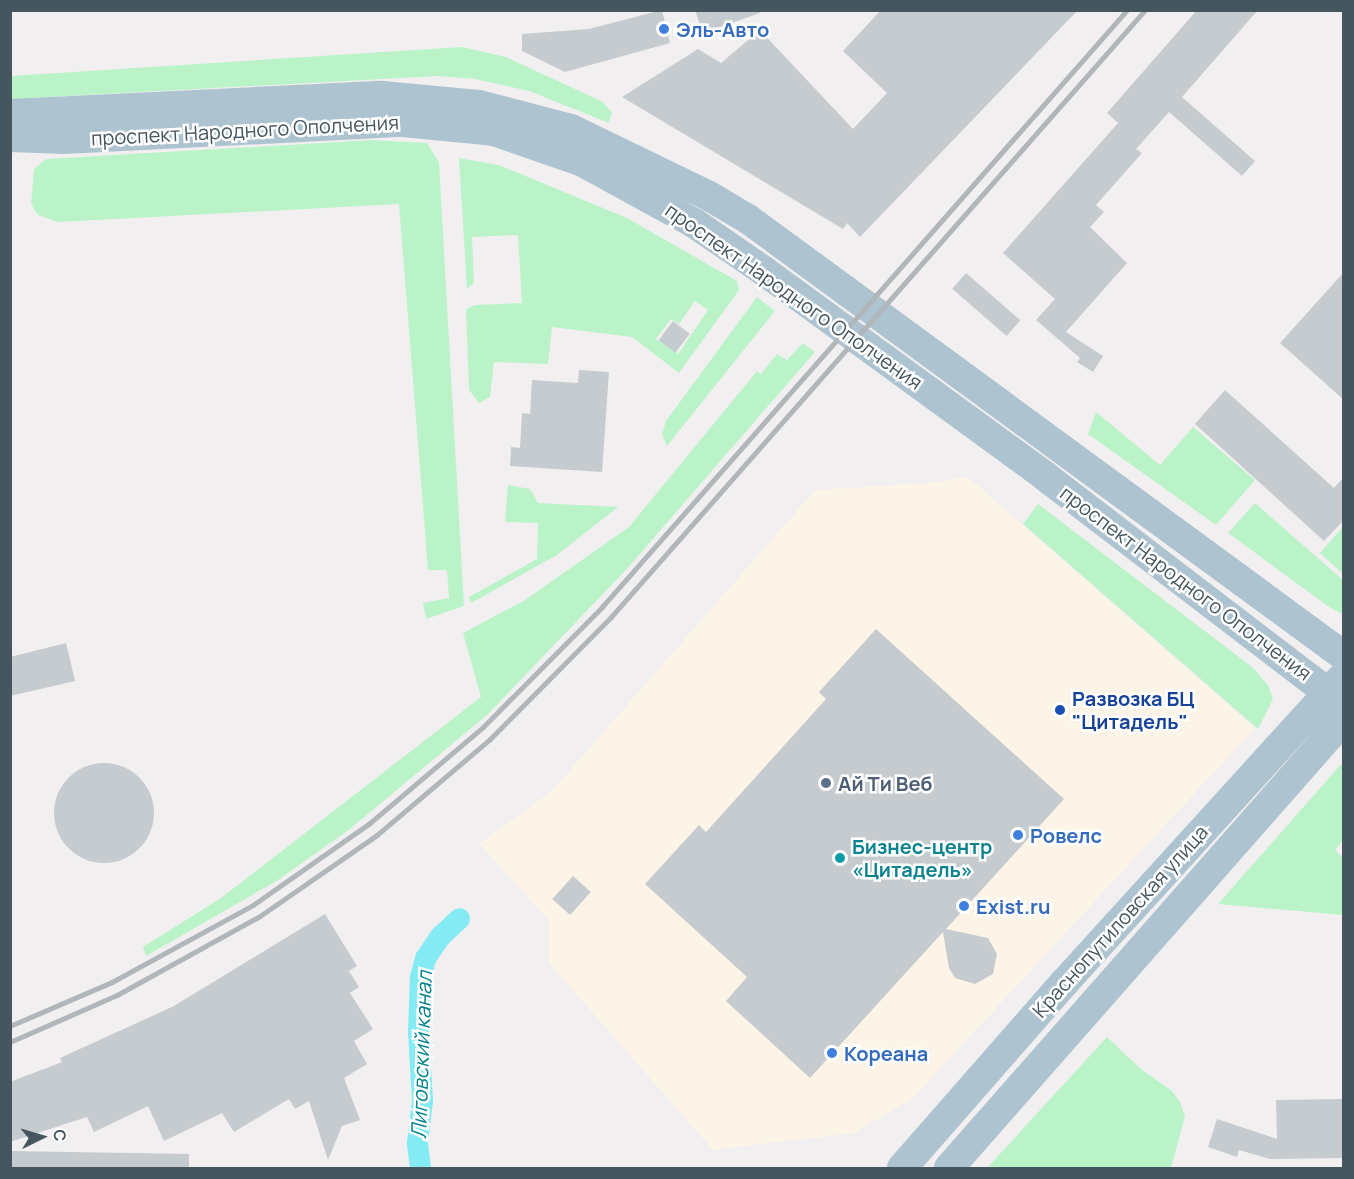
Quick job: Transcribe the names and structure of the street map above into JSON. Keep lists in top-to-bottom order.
{
  "streets": {
    "main road": ["проспект Народного Ополчения", "Краснопутиловская улица"]
  },
  "crossings": [
    ["проспект Народного Ополчения", "Краснопутиловская улица"]
  ],
  "water": ["Лиговский канал"],
  "places": [
    "Эль-Авто",
    "Развозка БЦ \"Цитадель\"",
    "Ай Ти Веб",
    "Ровелс",
    "Бизнес-центр «Цитадель»",
    "Exist.ru",
    "Кореана"
  ],
  "north": "right"
}
